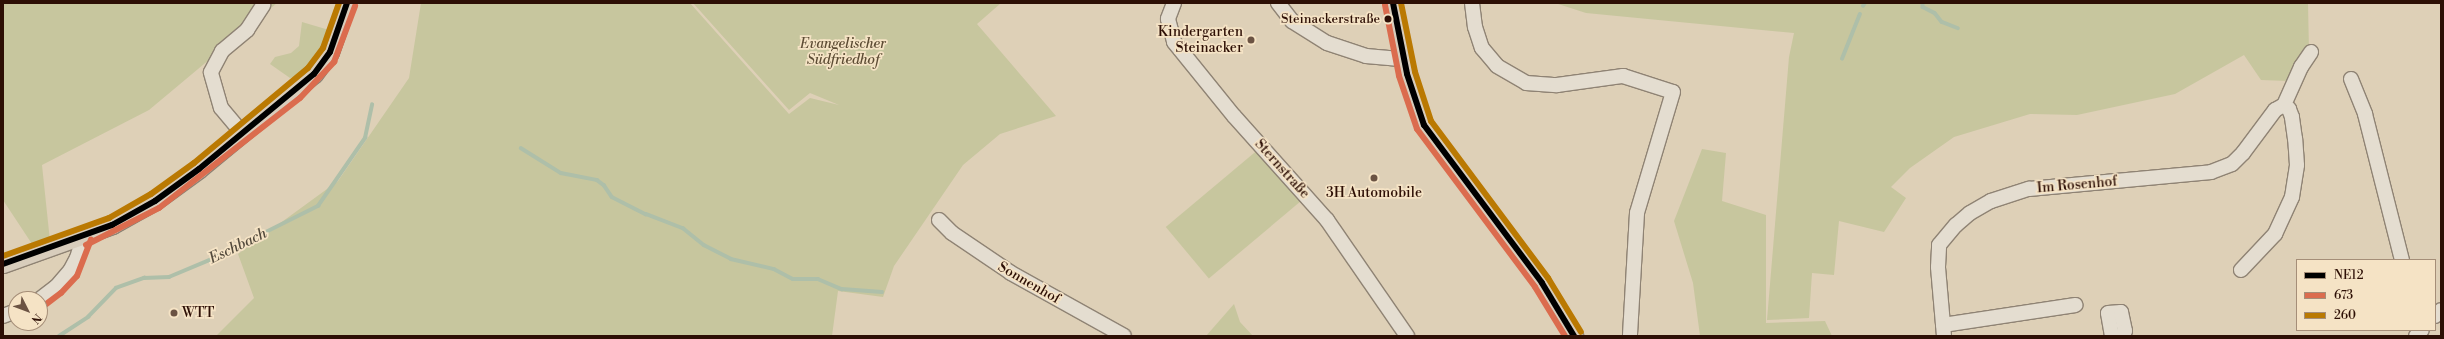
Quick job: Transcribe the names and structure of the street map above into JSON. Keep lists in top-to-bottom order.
{
  "streets": {
    "street": ["Sternstraße", "Im Rosenhof", "Sonnenhof"]
  },
  "water": ["Eschbach"],
  "parks": ["Evangelischer Südfriedhof"],
  "places": [
    "Steinackerstraße",
    "Kindergarten Steinacker",
    "3H Automobile",
    "WTT"
  ],
  "lines": ["transit line NE12", "transit line 260", "transit line 673"],
  "legend": ["NE12", "673", "260"],
  "north": "bottom right"
}
